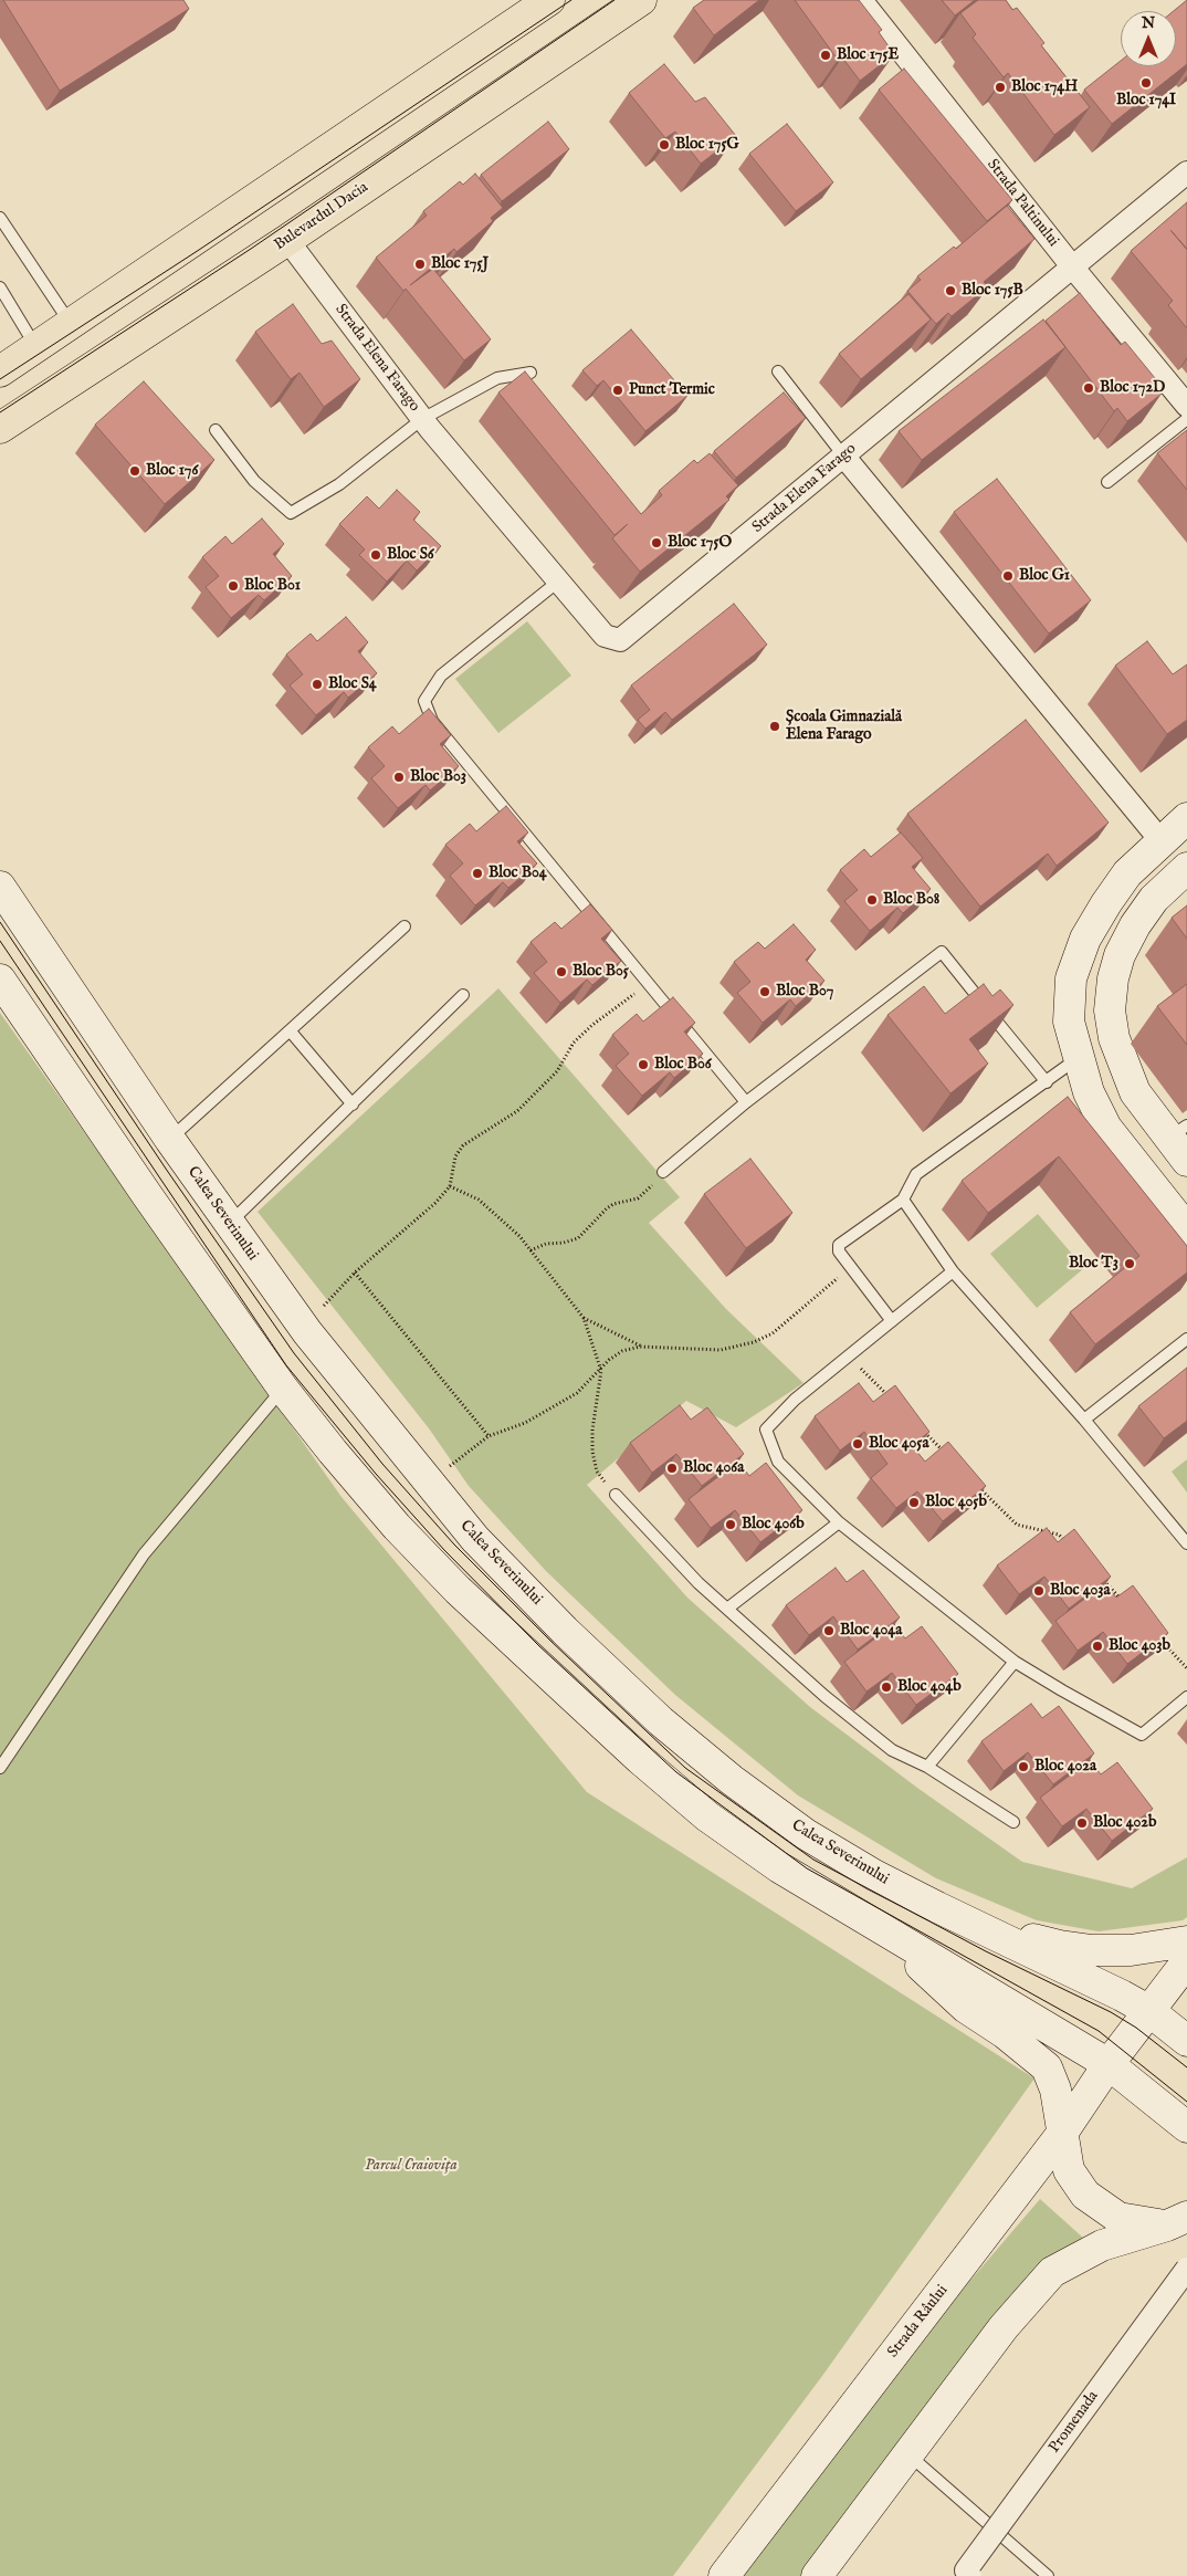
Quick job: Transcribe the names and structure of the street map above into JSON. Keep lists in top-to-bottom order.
{
  "streets": {
    "main road": ["Bulevardul Dacia", "Calea Severinului", "Strada Râului"],
    "street": ["Strada Paltinului", "Strada Elena Farago", "Promenada"]
  },
  "crossings": [
    ["Strada Paltinului", "Strada Elena Farago"],
    ["Bulevardul Dacia", "Strada Elena Farago"],
    ["Calea Severinului", "Strada Râului"]
  ],
  "parks": ["Parcul Craiovița"],
  "places": [
    "Bloc 175E",
    "Bloc 174I",
    "Bloc 174H",
    "Bloc 175G",
    "Bloc 175J",
    "Bloc 175B",
    "Bloc 172D",
    "Punct Termic",
    "Bloc 176",
    "Bloc 175O",
    "Bloc S6",
    "Bloc G1",
    "Bloc B01",
    "Bloc S4",
    "Școala Gimnazială Elena Farago",
    "Bloc B03",
    "Bloc B04",
    "Bloc B08",
    "Bloc B05",
    "Bloc B07",
    "Bloc B06",
    "Bloc T3",
    "Bloc 405a",
    "Bloc 406a",
    "Bloc 405b",
    "Bloc 406b",
    "Bloc 403a",
    "Bloc 404a",
    "Bloc 403b",
    "Bloc 404b",
    "Bloc 402a",
    "Bloc 402b"
  ],
  "north": "top"
}
